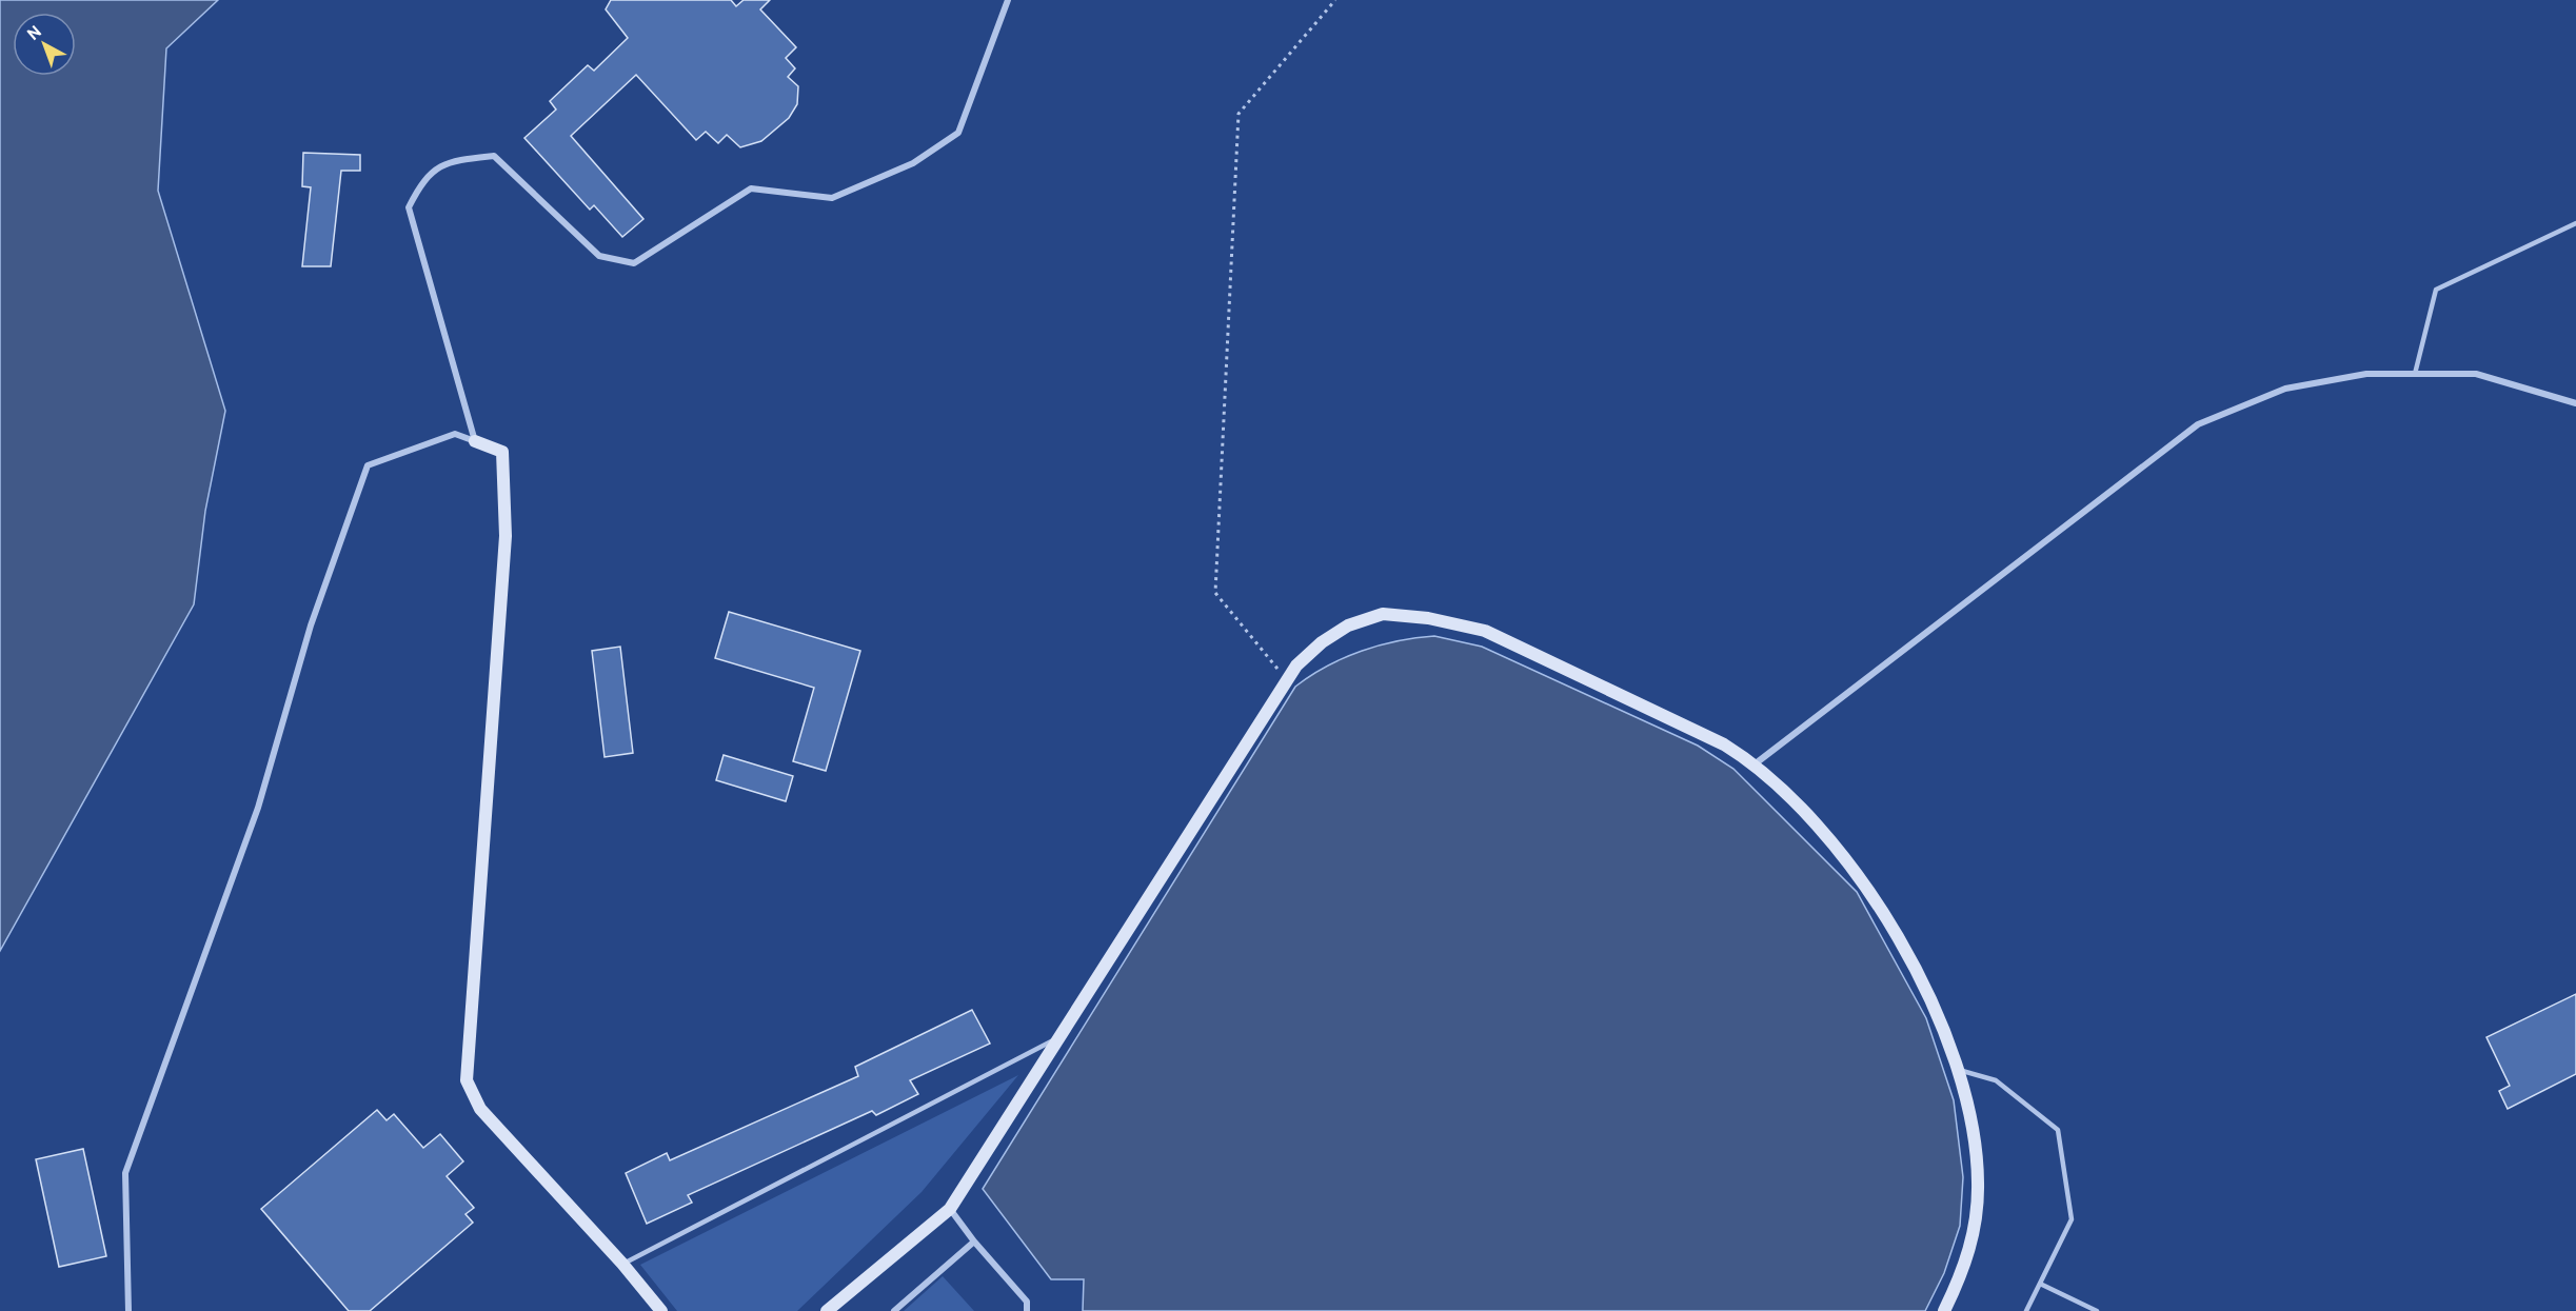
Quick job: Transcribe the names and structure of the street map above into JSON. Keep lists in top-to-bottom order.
{
  "north": "top left"
}
